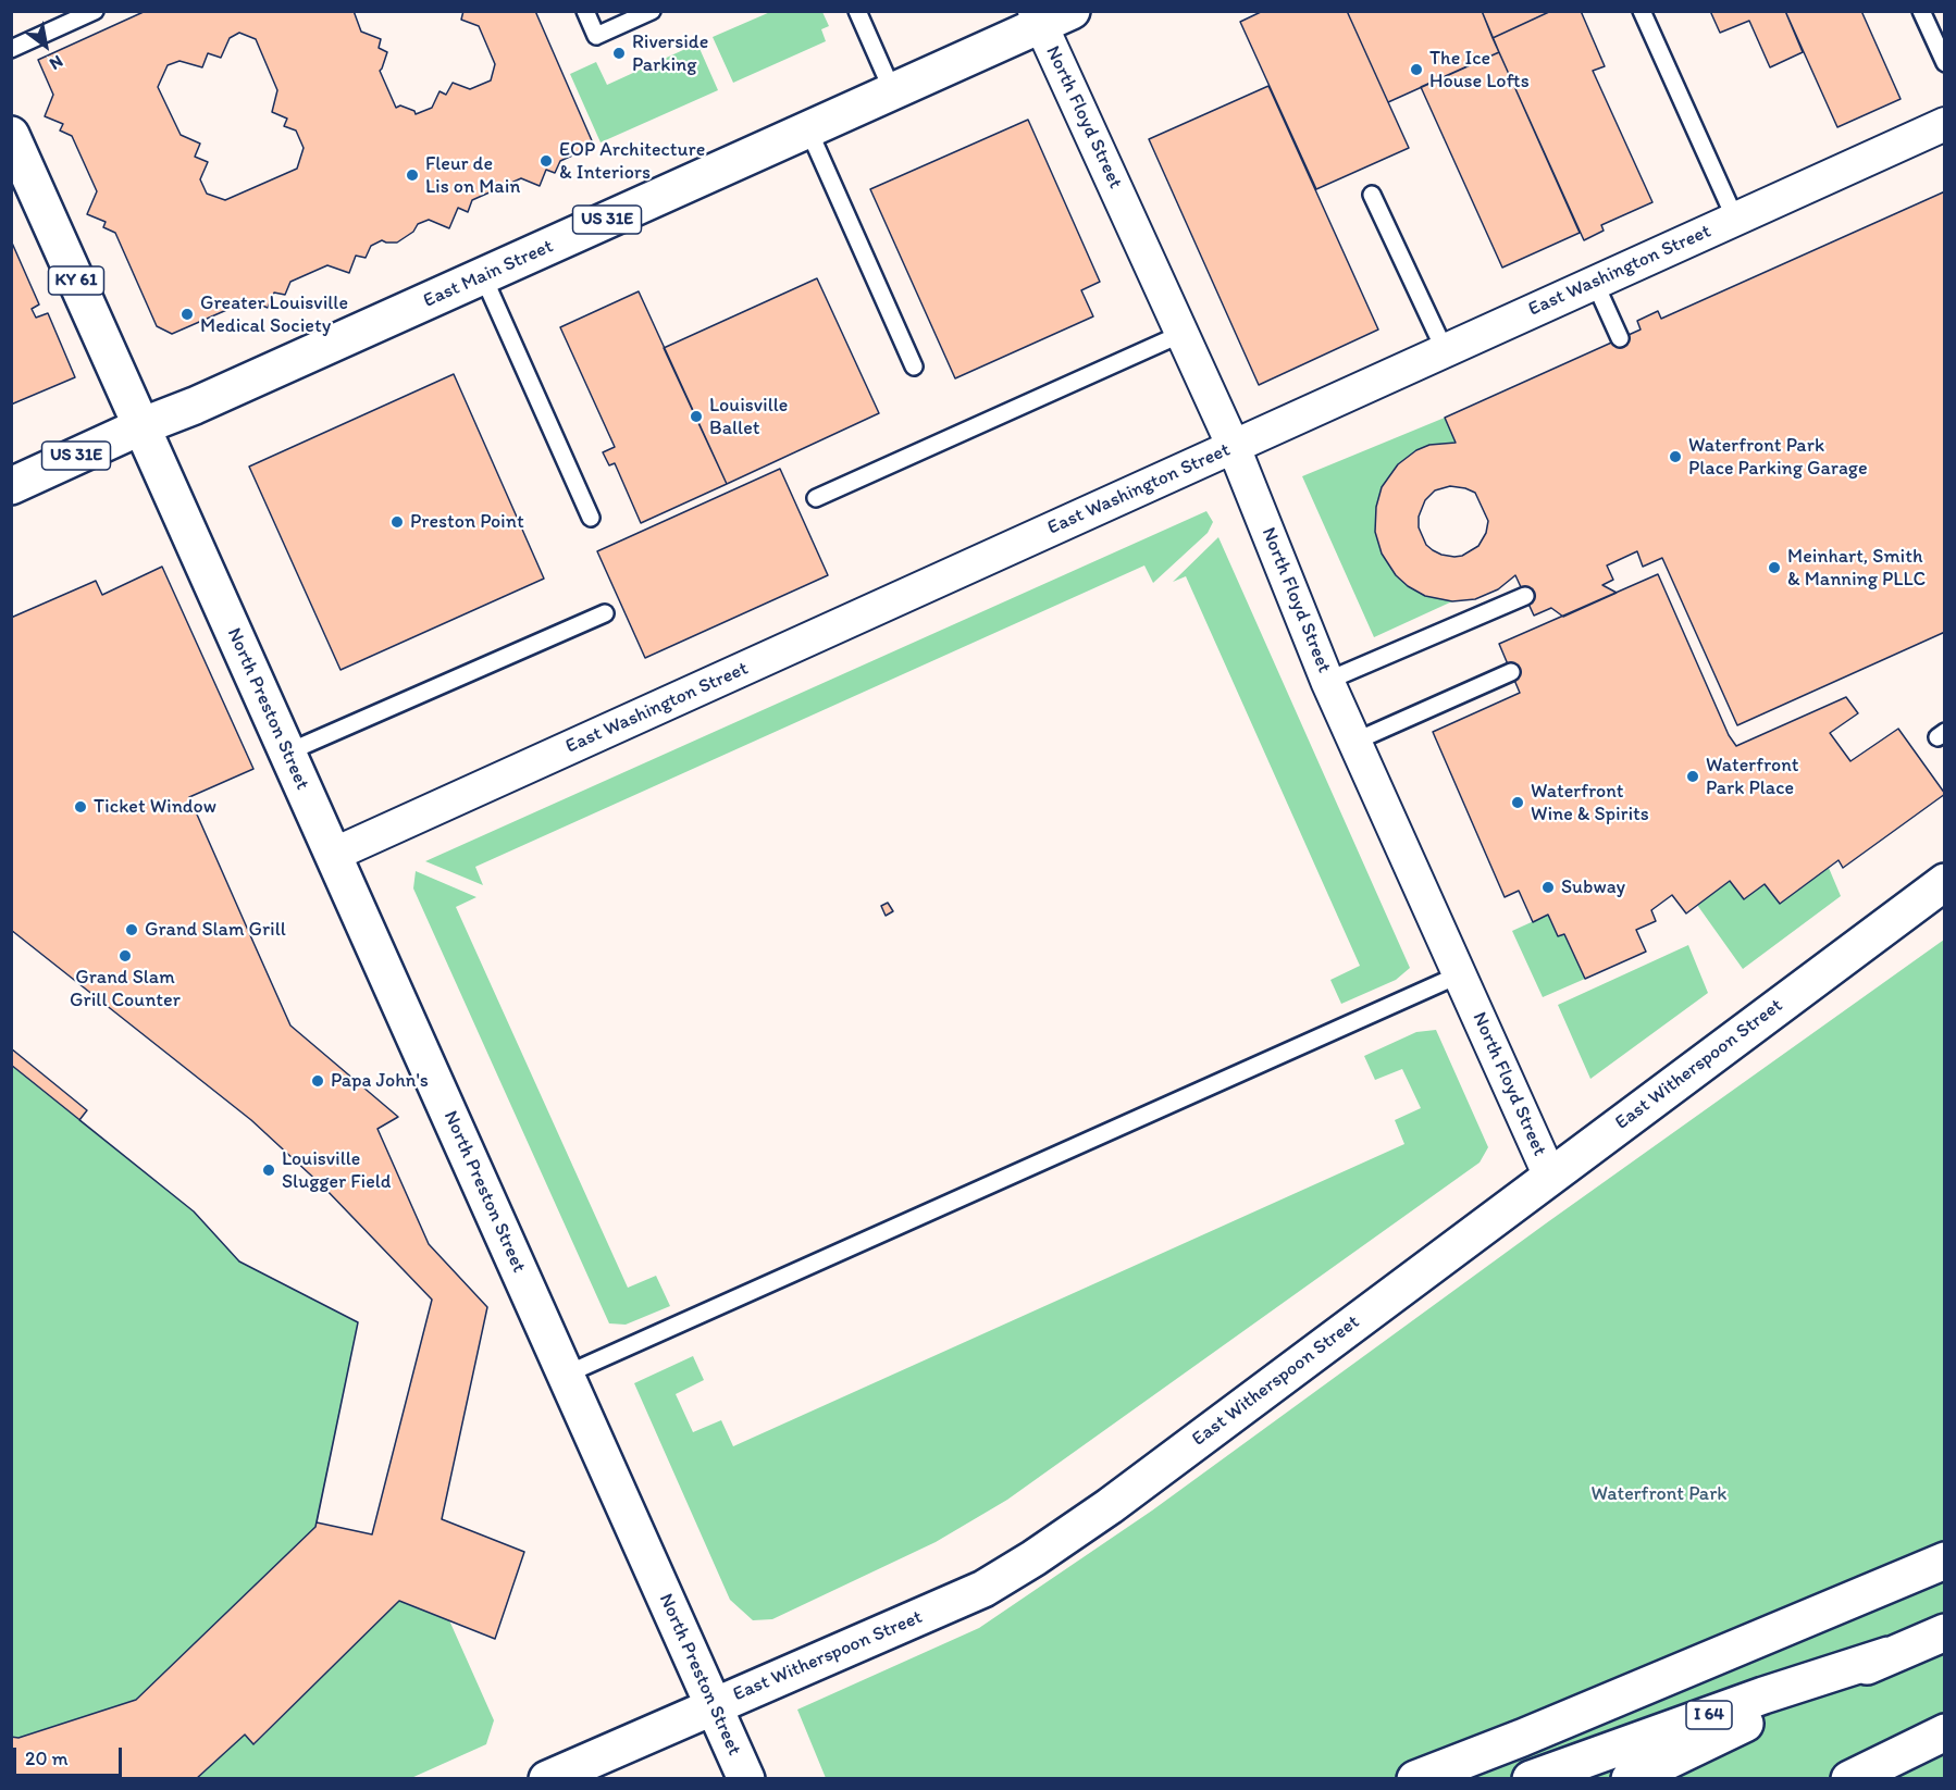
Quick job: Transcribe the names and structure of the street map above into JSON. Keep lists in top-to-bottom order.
{
  "streets": {
    "main road": [
      "US 31E",
      "East Main Street",
      "KY 61",
      "North Preston Street",
      "East Witherspoon Street",
      "I 64"
    ],
    "street": ["North Floyd Street", "East Washington Street"]
  },
  "crossings": [
    ["North Floyd Street", "East Washington Street"],
    ["North Floyd Street", "East Main Street"],
    ["North Floyd Street", "East Witherspoon Street"],
    ["East Washington Street", "North Preston Street"],
    ["East Main Street", "KY 61"],
    ["East Main Street", "North Preston Street"],
    ["KY 61", "North Preston Street"],
    ["North Preston Street", "East Witherspoon Street"]
  ],
  "parks": ["Waterfront Park"],
  "places": [
    "Riverside Parking",
    "The Ice House Lofts",
    "EOP Architecture & Interiors",
    "Fleur de Lis on Main",
    "Greater Louisville Medical Society",
    "Louisville Ballet",
    "Waterfront Park Place Parking Garage",
    "Preston Point",
    "Meinhart, Smith & Manning PLLC",
    "Waterfront Park Place",
    "Waterfront Wine & Spirits",
    "Ticket Window",
    "Subway",
    "Grand Slam Grill",
    "Grand Slam Grill Counter",
    "Papa John's",
    "Louisville Slugger Field"
  ],
  "scale_bar": "20 m",
  "north": "bottom right"
}
